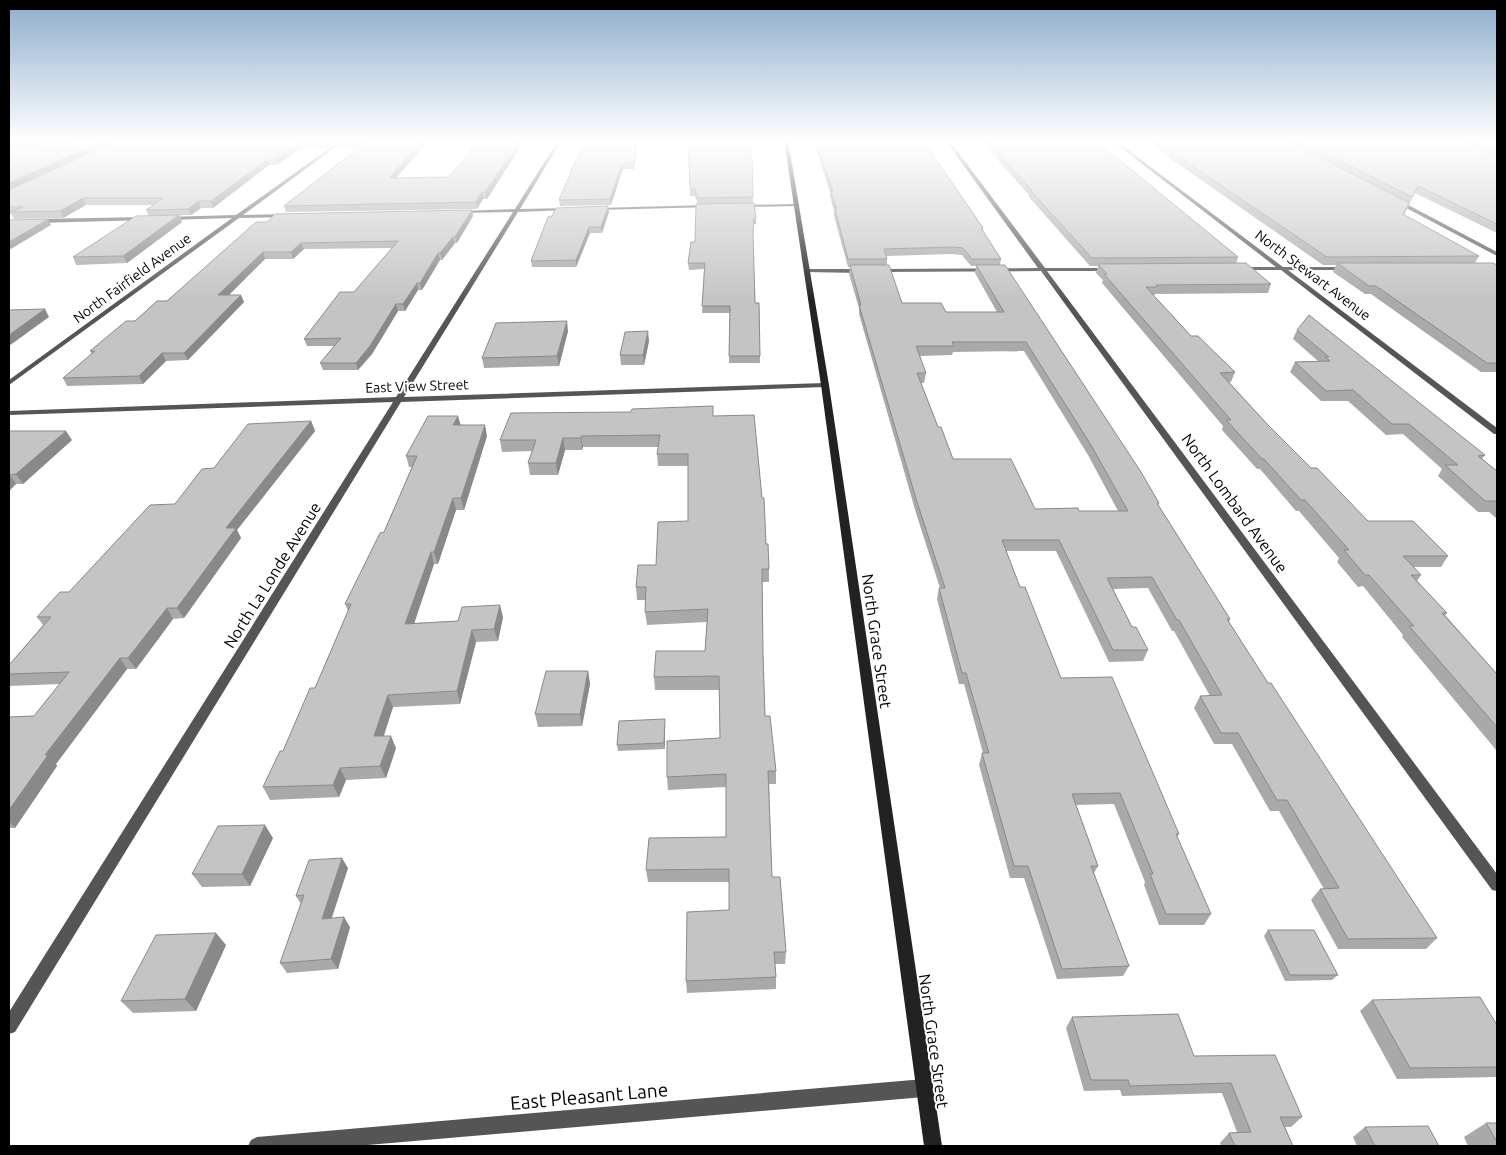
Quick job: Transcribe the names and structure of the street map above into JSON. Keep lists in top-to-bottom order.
{
  "streets": {
    "street": [
      "North Stewart Avenue",
      "North Fairfield Avenue",
      "East View Street",
      "North Lombard Avenue",
      "North La Londe Avenue",
      "North Grace Street",
      "East Pleasant Lane"
    ]
  },
  "crossings": [
    ["East View Street", "North La Londe Avenue"],
    ["East View Street", "North Grace Street"],
    ["North Grace Street", "East Pleasant Lane"]
  ]
}
